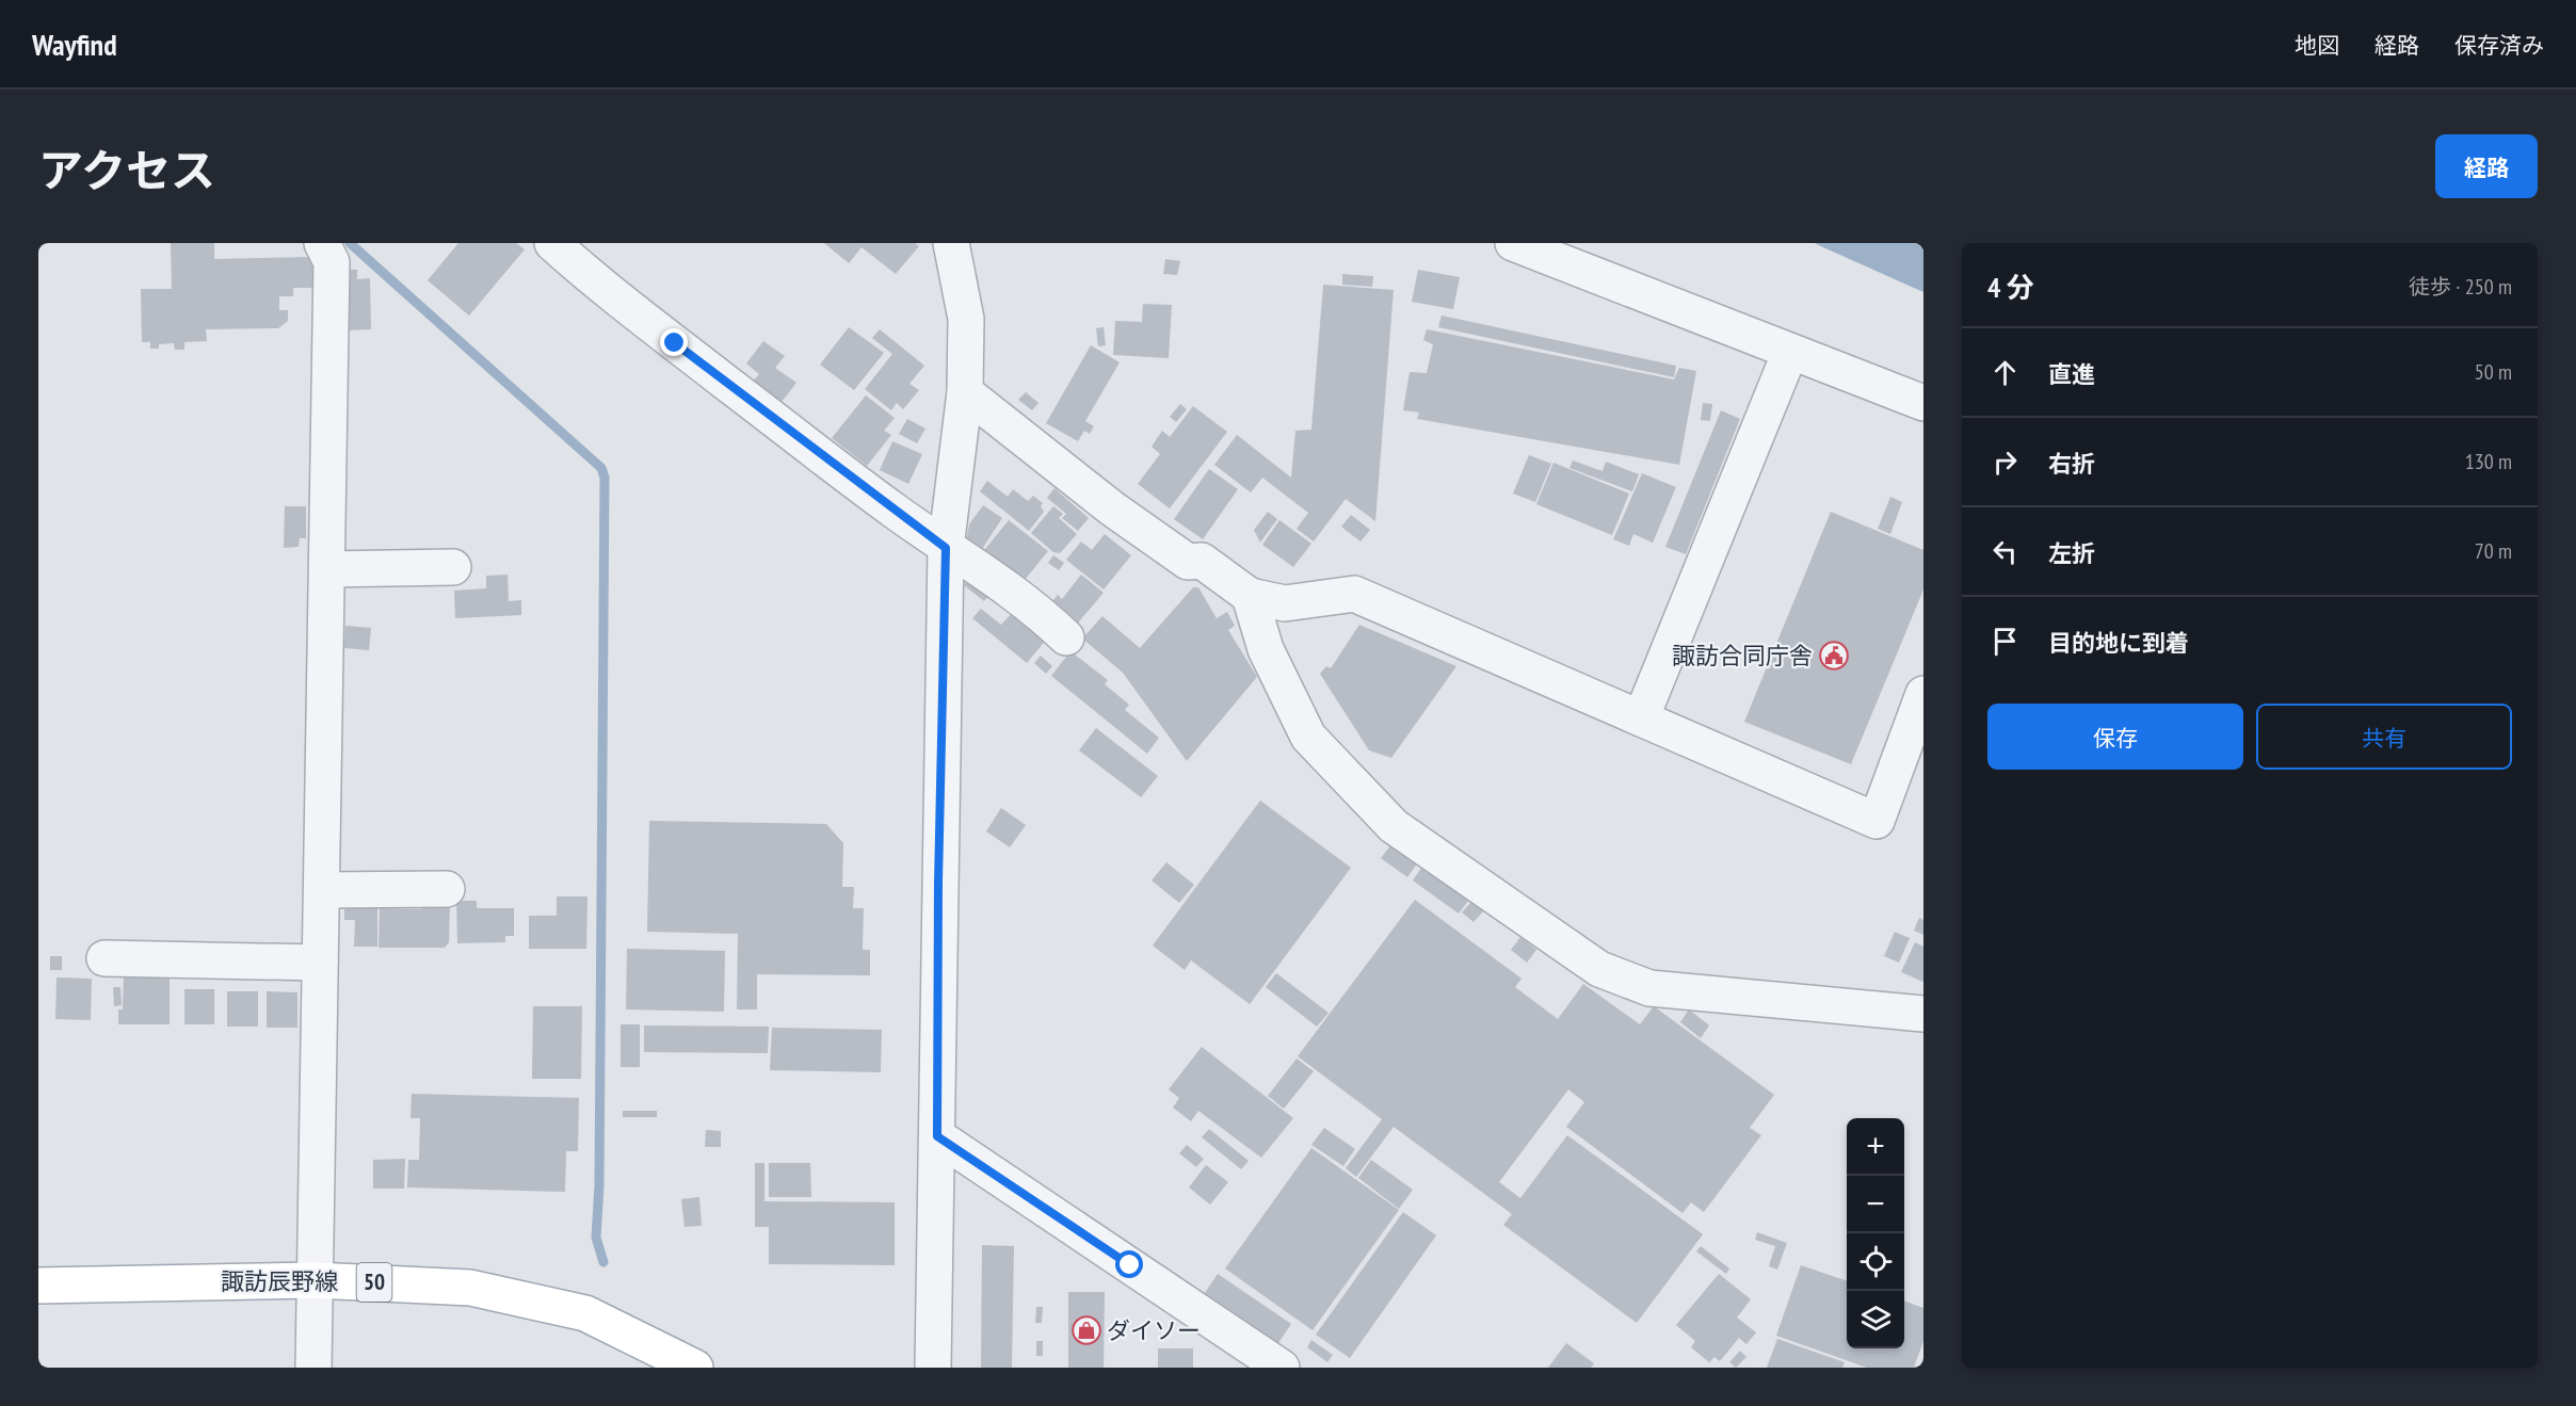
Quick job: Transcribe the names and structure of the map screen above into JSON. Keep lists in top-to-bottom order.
{
  "streets": {
    "main road": ["諏訪辰野線", "50"]
  },
  "places": {
    "public building": ["諏訪合同庁舎"],
    "shop": ["ダイソー"]
  },
  "page": {
    "header": "Wayfind",
    "nav": ["地図", "経路", "保存済み"],
    "title": "アクセス",
    "buttons": [
      "経路",
      ["保存", "共有"]
    ],
    "heading": ["4 分", "徒歩 · 250 m"],
    "list": [
      ["直進", "50 m"],
      ["右折", "130 m"],
      ["左折", "70 m"],
      "目的地に到着"
    ],
    "map_buttons": ["+", "−"]
  }
}
